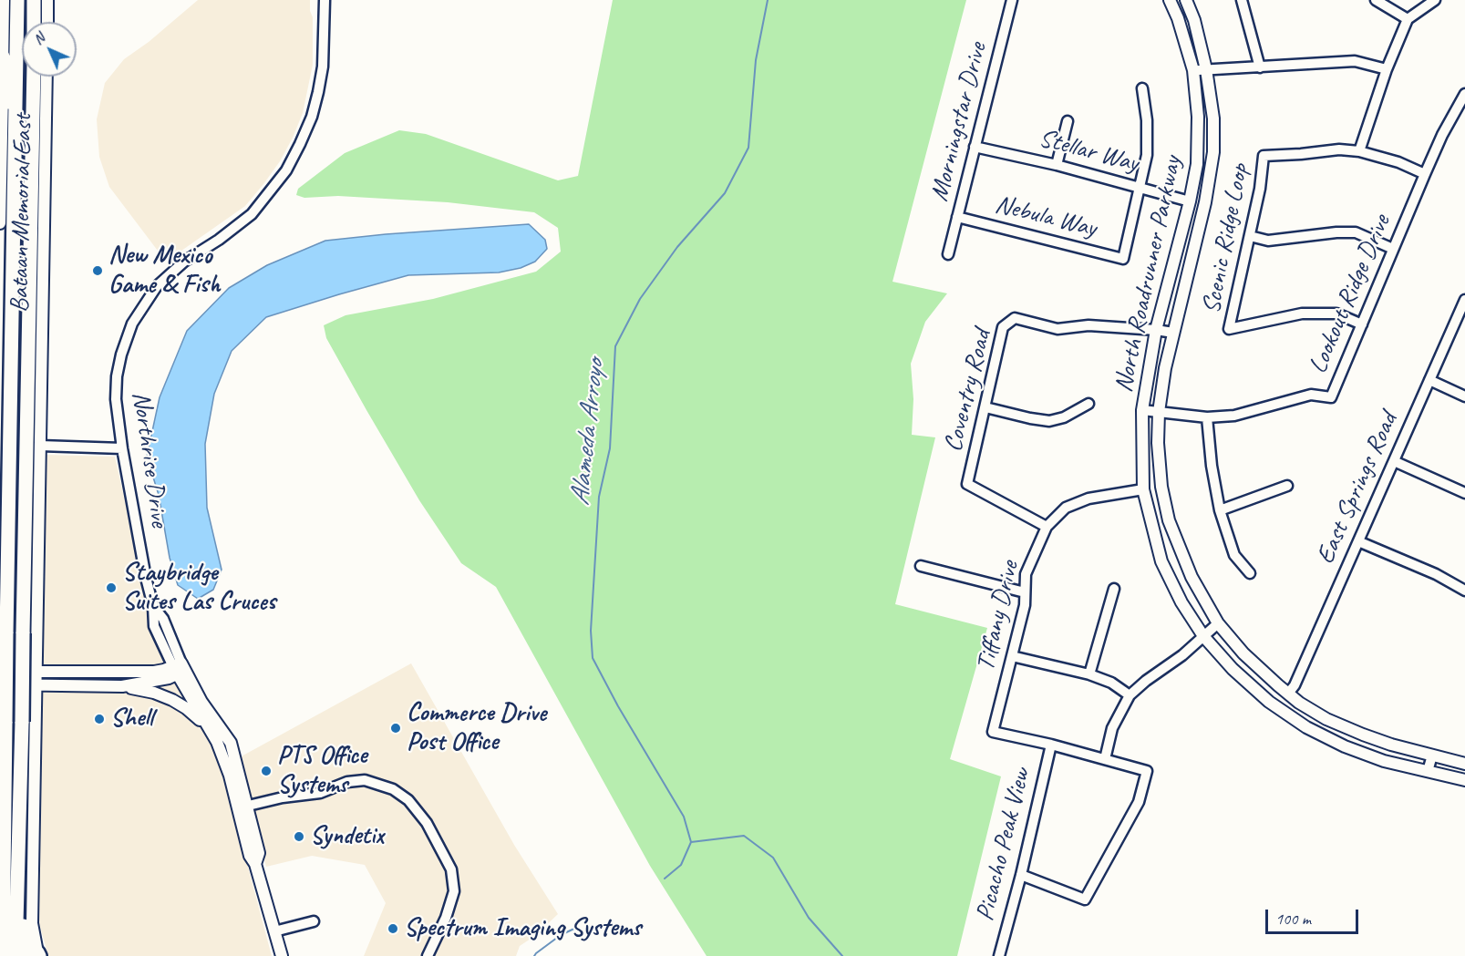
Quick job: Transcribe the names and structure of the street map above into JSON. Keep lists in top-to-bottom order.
{
  "streets": {
    "main road": ["Bataan Memorial East", "North Roadrunner Parkway"],
    "street": [
      "Morningstar Drive",
      "Stellar Way",
      "Nebula Way",
      "Scenic Ridge Loop",
      "Lookout Ridge Drive",
      "Coventry Road",
      "Northrise Drive",
      "East Springs Road",
      "Tiffany Drive",
      "Picacho Peak View"
    ]
  },
  "crossings": [
    ["Morningstar Drive", "Stellar Way"],
    ["Morningstar Drive", "Nebula Way"],
    ["Stellar Way", "Nebula Way"],
    ["Stellar Way", "North Roadrunner Parkway"],
    ["Scenic Ridge Loop", "Lookout Ridge Drive"],
    ["North Roadrunner Parkway", "Lookout Ridge Drive"],
    ["North Roadrunner Parkway", "Coventry Road"],
    ["North Roadrunner Parkway", "East Springs Road"],
    ["North Roadrunner Parkway", "Tiffany Drive"],
    ["Coventry Road", "Tiffany Drive"],
    ["Tiffany Drive", "Picacho Peak View"]
  ],
  "water": ["Alameda Arroyo"],
  "places": [
    "New Mexico Game & Fish",
    "Staybridge Suites Las Cruces",
    "Shell",
    "Commerce Drive Post Office",
    "PTS Office Systems",
    "Syndetix",
    "Spectrum Imaging Systems"
  ],
  "scale_bar": "100 m",
  "north": "top left"
}
